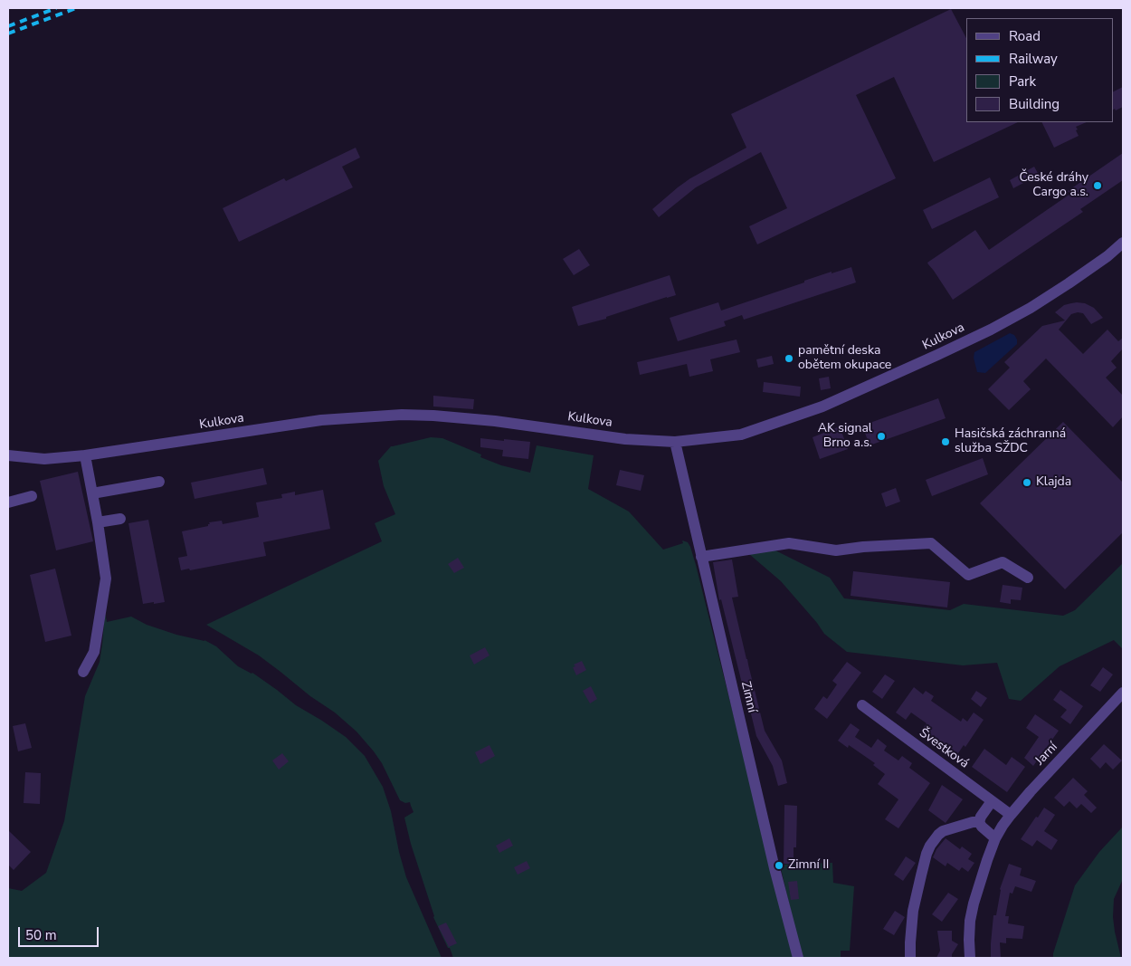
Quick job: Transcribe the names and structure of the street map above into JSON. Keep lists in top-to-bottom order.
{
  "streets": {
    "street": [
      "Kulkova",
      "Zimní",
      "Švestková",
      "Jarní"
    ]
  },
  "crossings": [
    ["Kulkova", "Zimní"],
    ["Švestková", "Jarní"]
  ],
  "places": [
    "České dráhy Cargo a.s.",
    "pamětní deska obětem okupace",
    "AK signal Brno a.s.",
    "Hasičská záchranná služba SŽDC",
    "Klajda",
    "Zimní II"
  ],
  "legend": [
    "Road",
    "Railway",
    "Park",
    "Building"
  ],
  "scale_bar": "50 m"
}
